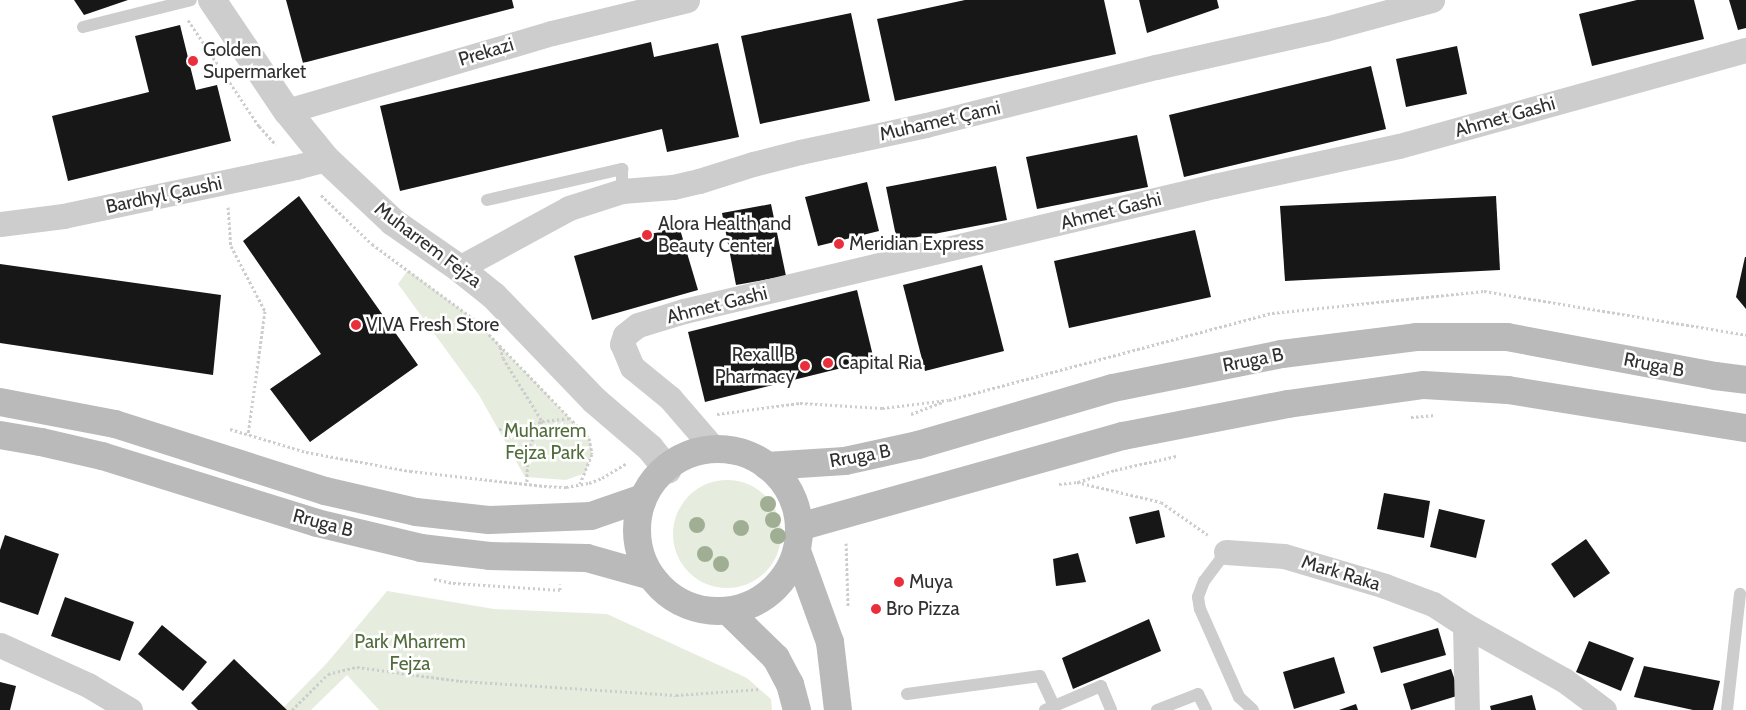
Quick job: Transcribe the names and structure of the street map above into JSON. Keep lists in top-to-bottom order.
{
  "streets": {
    "main road": ["Rruga B"],
    "street": [
      "Prekazi",
      "Ahmet Gashi",
      "Muhamet Çami",
      "Bardhyl Çaushi",
      "Muharrem Fejza",
      "Mark Raka"
    ]
  },
  "crossings": [
    ["Prekazi", "Muharrem Fejza"],
    ["Ahmet Gashi", "Muharrem Fejza"],
    ["Ahmet Gashi", "Rruga B"],
    ["Muhamet Çami", "Muharrem Fejza"],
    ["Bardhyl Çaushi", "Muharrem Fejza"],
    ["Muharrem Fejza", "Rruga B"]
  ],
  "parks": ["Muharrem Fejza Park", "Park Mharrem Fejza"],
  "places": [
    "Golden Supermarket",
    "Alora Health and Beauty Center",
    "Meridian Express",
    "VIVA Fresh Store",
    "Capital Ria",
    "Rexall B Pharmacy",
    "Muya",
    "Bro Pizza"
  ]
}
